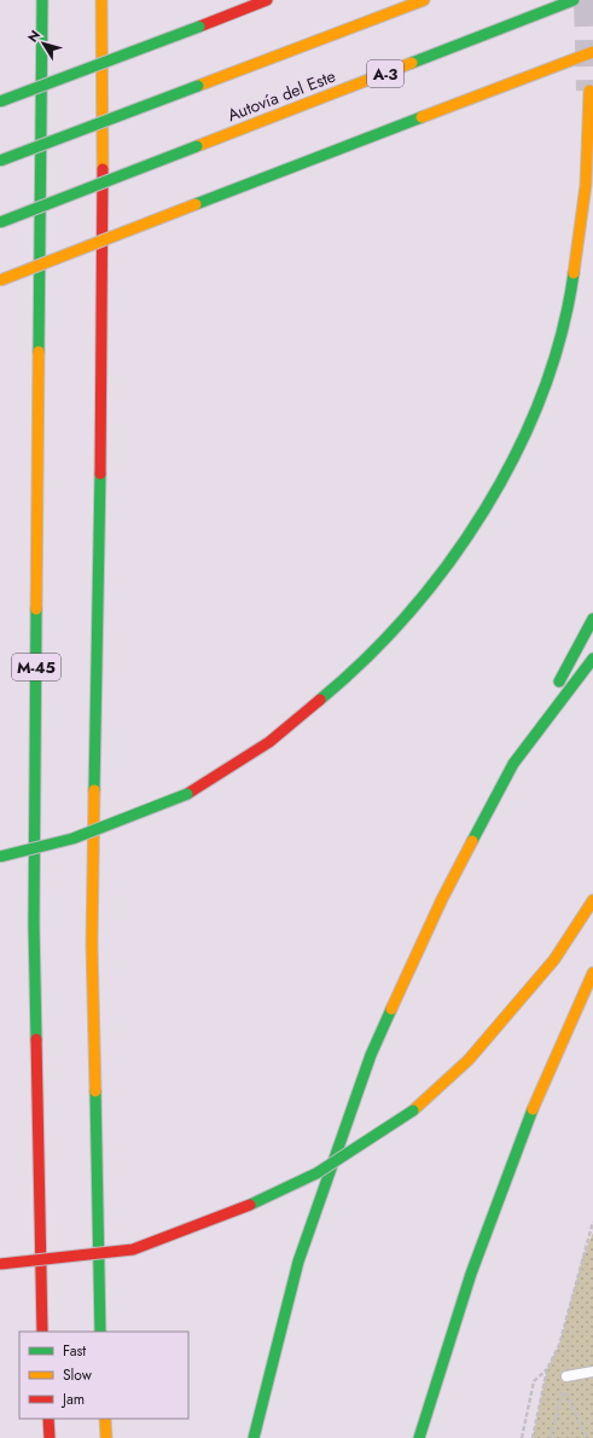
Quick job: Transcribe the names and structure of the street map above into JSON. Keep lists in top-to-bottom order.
{
  "streets": {
    "main road": ["A-3", "Autovía del Este", "M-45"]
  },
  "legend": ["Fast", "Slow", "Jam"],
  "north": "top left"
}
